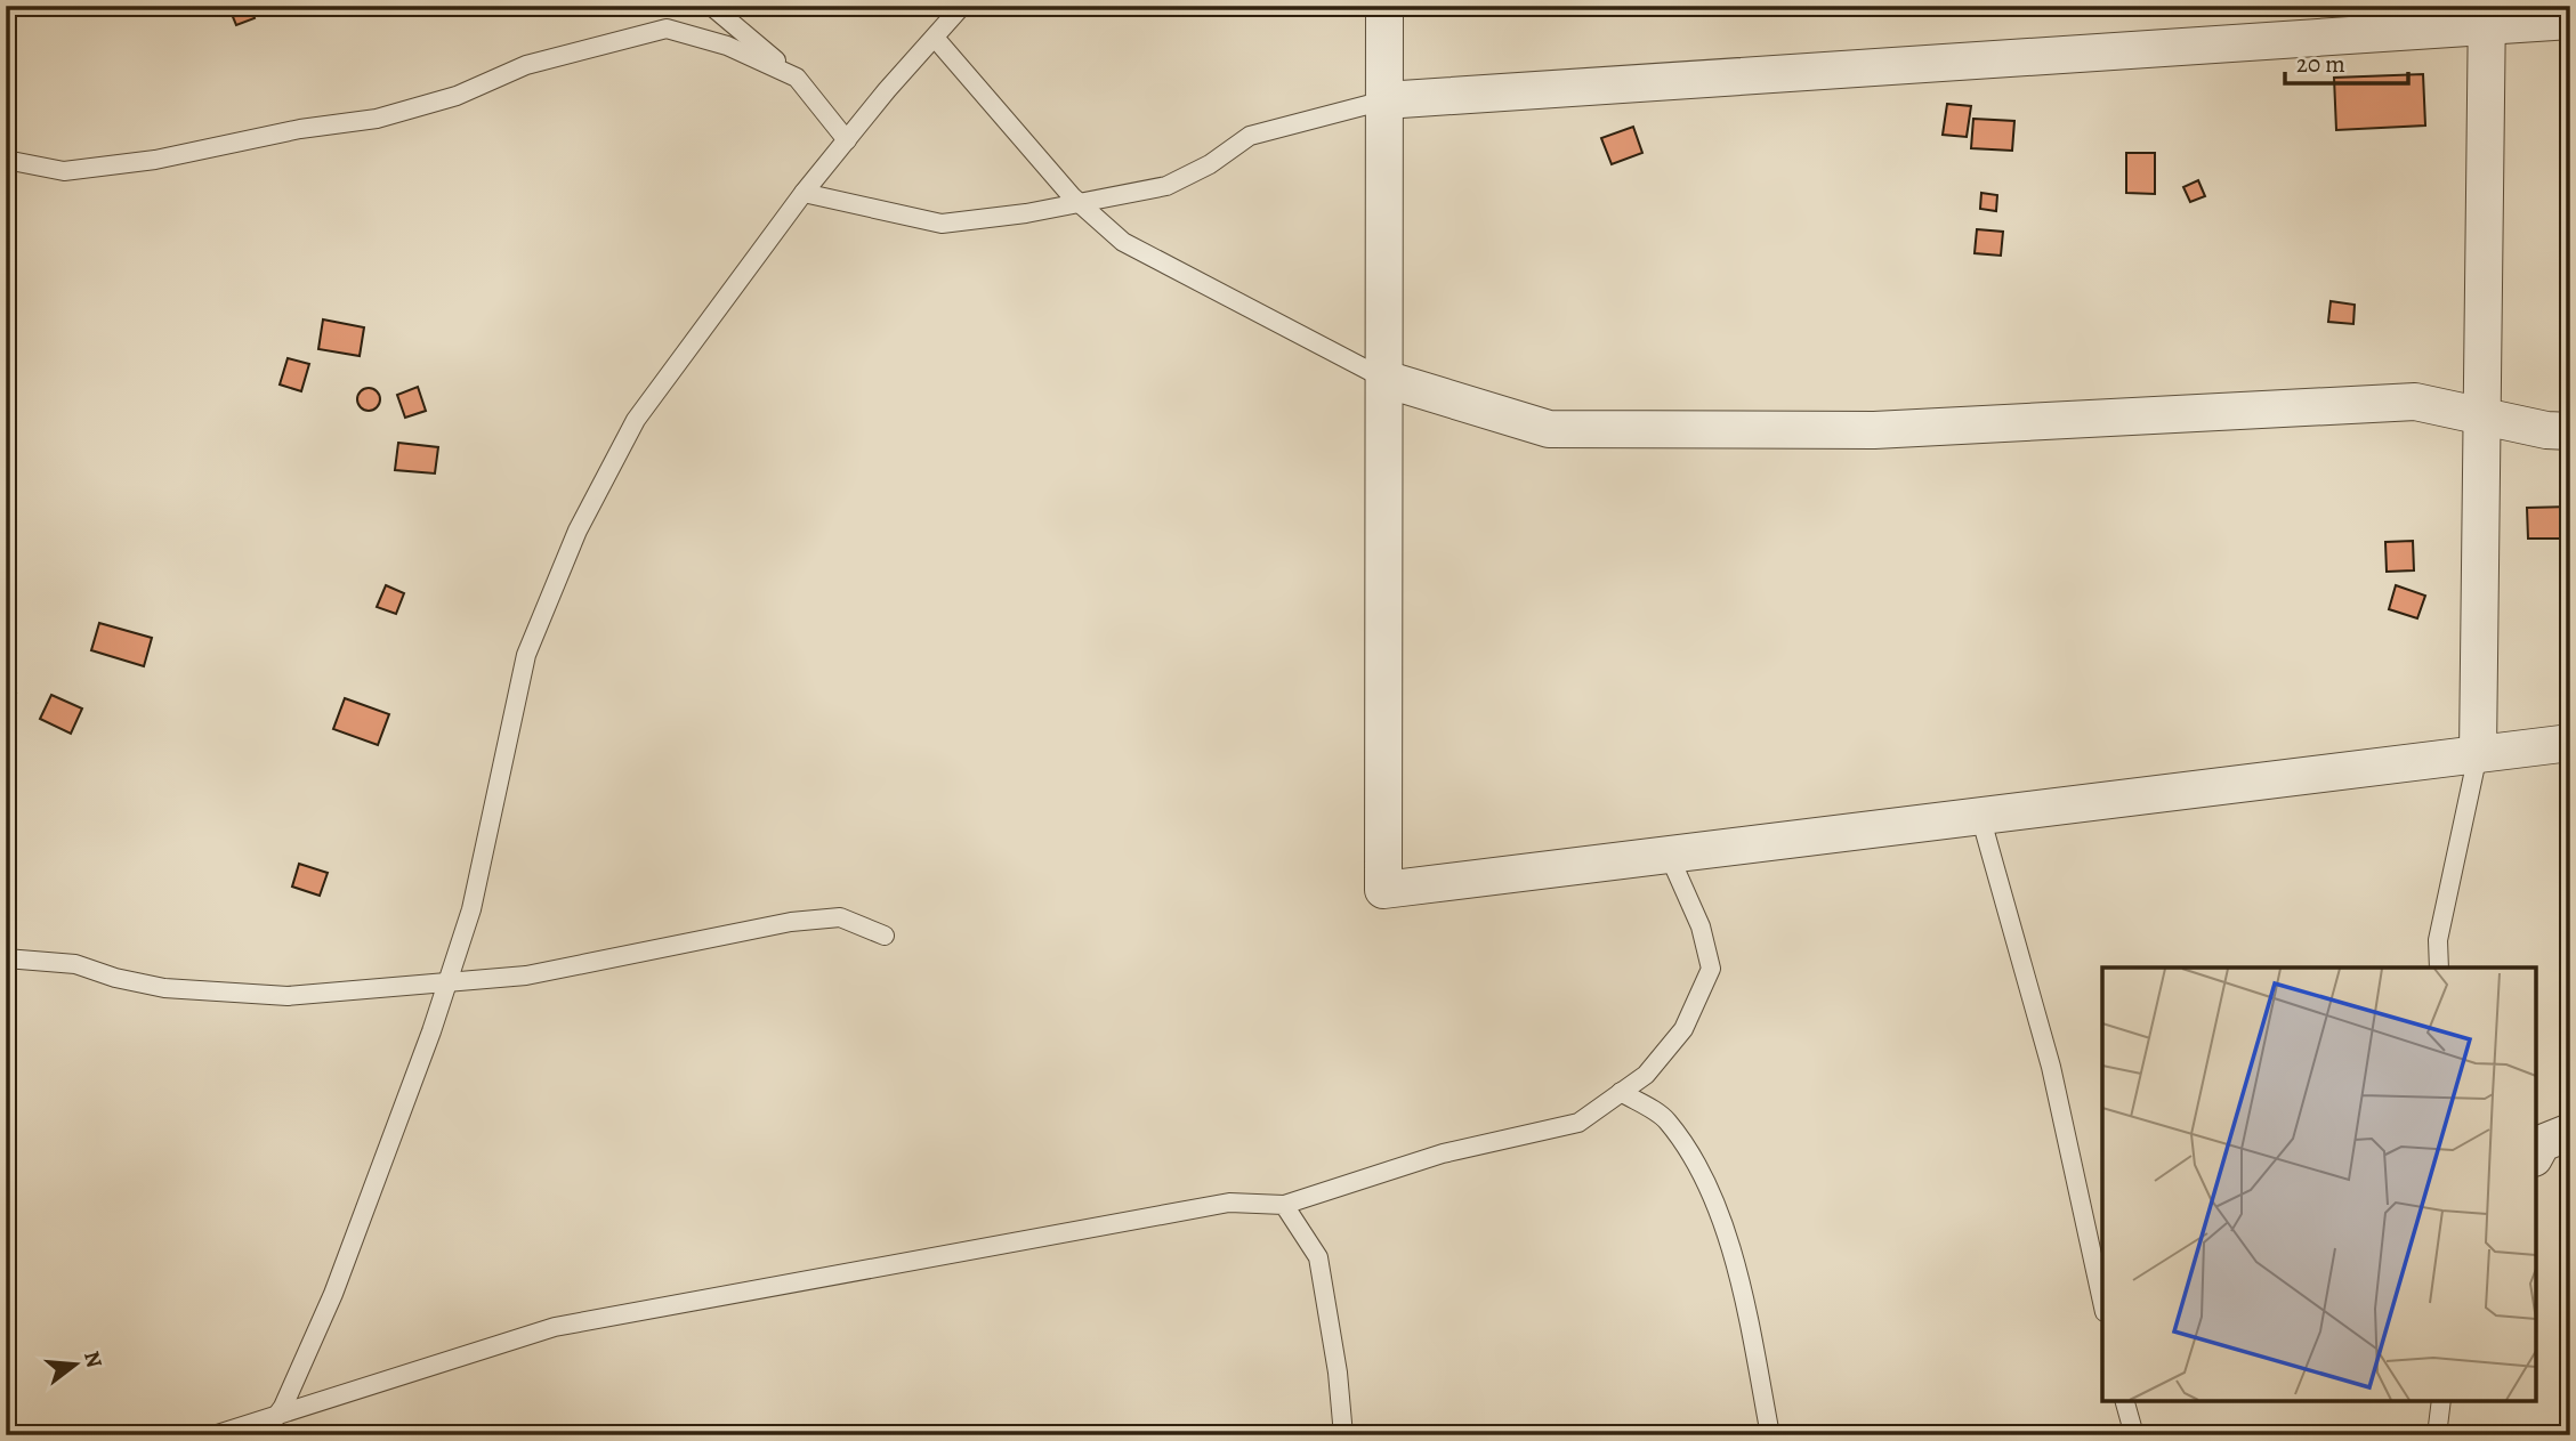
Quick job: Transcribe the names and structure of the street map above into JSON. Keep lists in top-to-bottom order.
{
  "scale_bar": "20 m",
  "north": "right"
}
